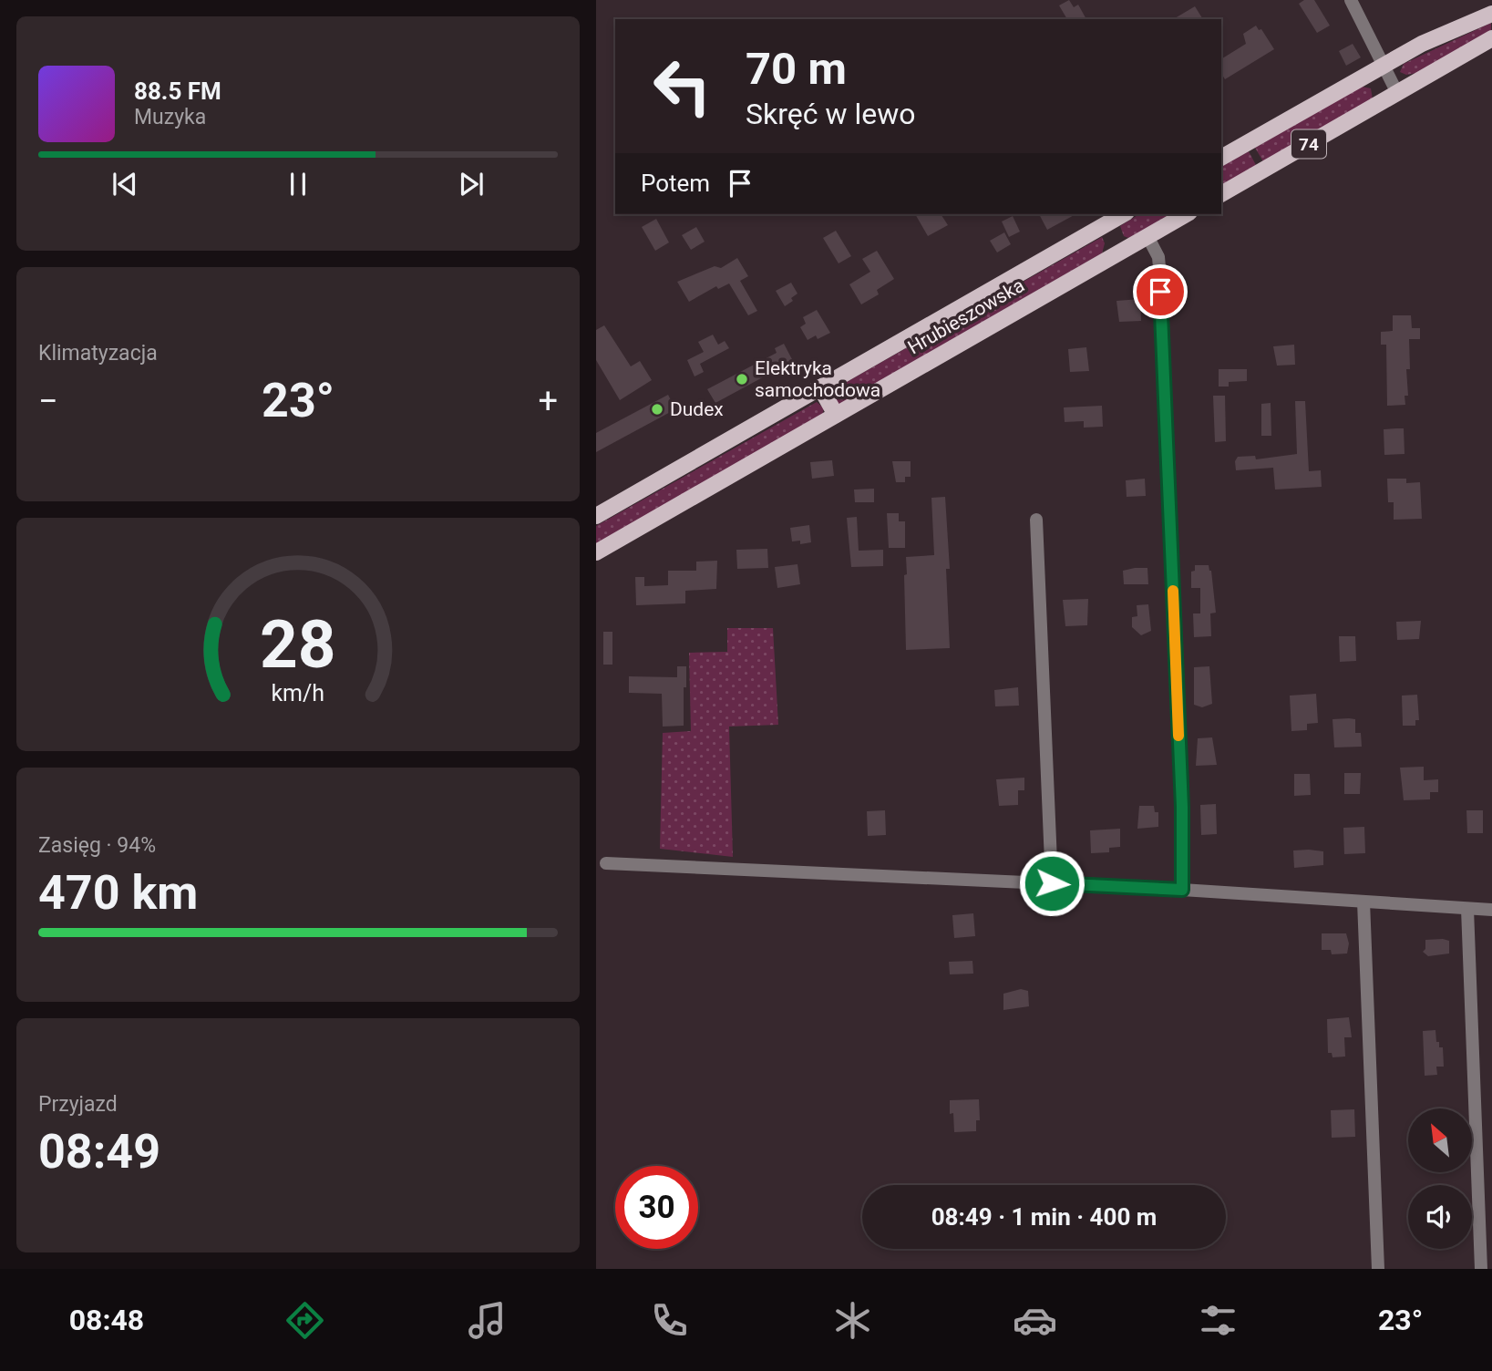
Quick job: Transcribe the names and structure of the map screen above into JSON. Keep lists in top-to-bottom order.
{
  "streets": {
    "main road": ["74", "Hrubieszowska"]
  },
  "places": ["Elektryka samochodowa", "Dudex"],
  "north": "top left",
  "page": {
    "turn": ["70 m", "Skręć w lewo"],
    "song": ["88.5 FM", "Muzyka"],
    "then": "Potem",
    "tile": [
      "Klimatyzacja",
      ["Zasięg · 94%", "470 km"],
      ["Przyjazd", "08:49"]
    ],
    "heat": ["−", "23°", "+"],
    "limit": "30",
    "trip": "08:49 · 1 min · 400 m",
    "tabs": ["08:48", "23°"],
    "gauge": ["28", "km/h"]
  }
}
